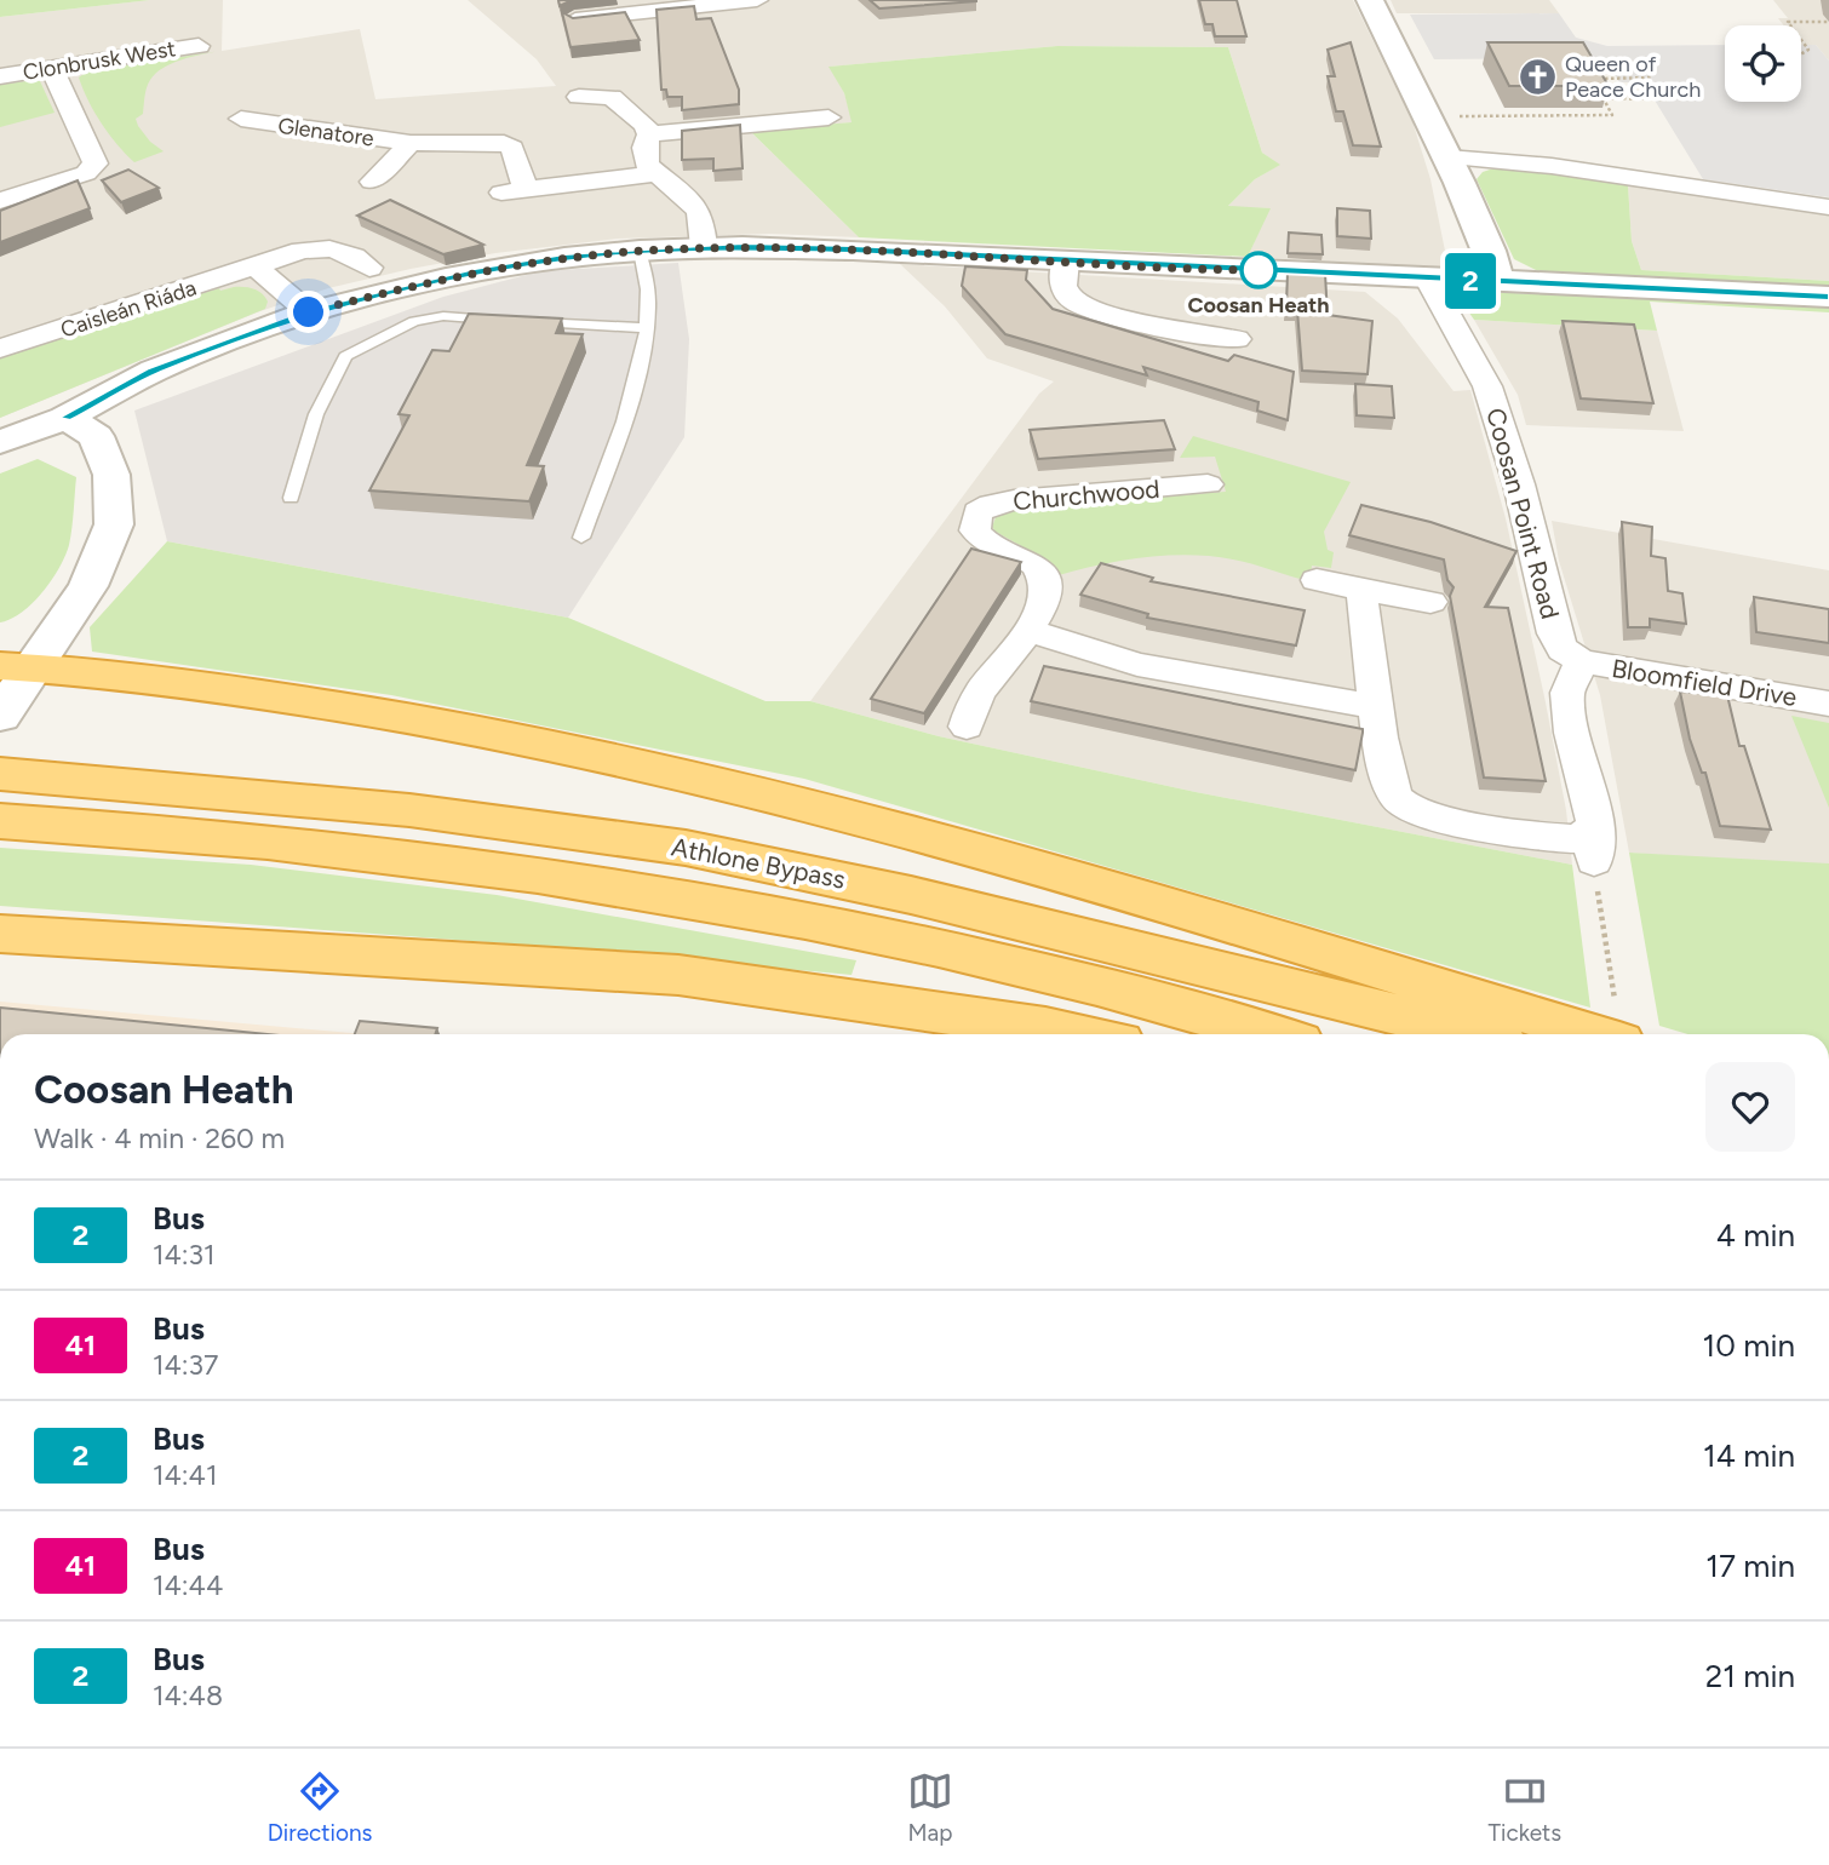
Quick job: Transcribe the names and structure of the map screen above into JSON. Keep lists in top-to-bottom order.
{
  "streets": {
    "highway": ["Athlone Bypass"],
    "street": [
      "Clonbrusk West",
      "Glenatore",
      "Caisleán Riáda",
      "Churchwood",
      "Coosan Point Road",
      "Bloomfield Drive"
    ]
  },
  "crossings": [
    ["Coosan Point Road", "Bloomfield Drive"]
  ],
  "places": {
    "church": ["Queen of Peace Church"],
    "other": ["Coosan Heath"]
  },
  "lines": ["bus line 2"],
  "page": {
    "on_map": "2",
    "heading": ["Coosan Heath", "Walk · 4 min · 260 m"],
    "list": [
      {
        "mark": "2",
        "name": "Bus",
        "note": "14:31",
        "value": "4 min"
      },
      {
        "mark": "41",
        "name": "Bus",
        "note": "14:37",
        "value": "10 min"
      },
      {
        "mark": "2",
        "name": "Bus",
        "note": "14:41",
        "value": "14 min"
      },
      {
        "mark": "41",
        "name": "Bus",
        "note": "14:44",
        "value": "17 min"
      },
      {
        "mark": "2",
        "name": "Bus",
        "note": "14:48",
        "value": "21 min"
      }
    ],
    "tabs": ["Directions", "Map", "Tickets"]
  }
}
